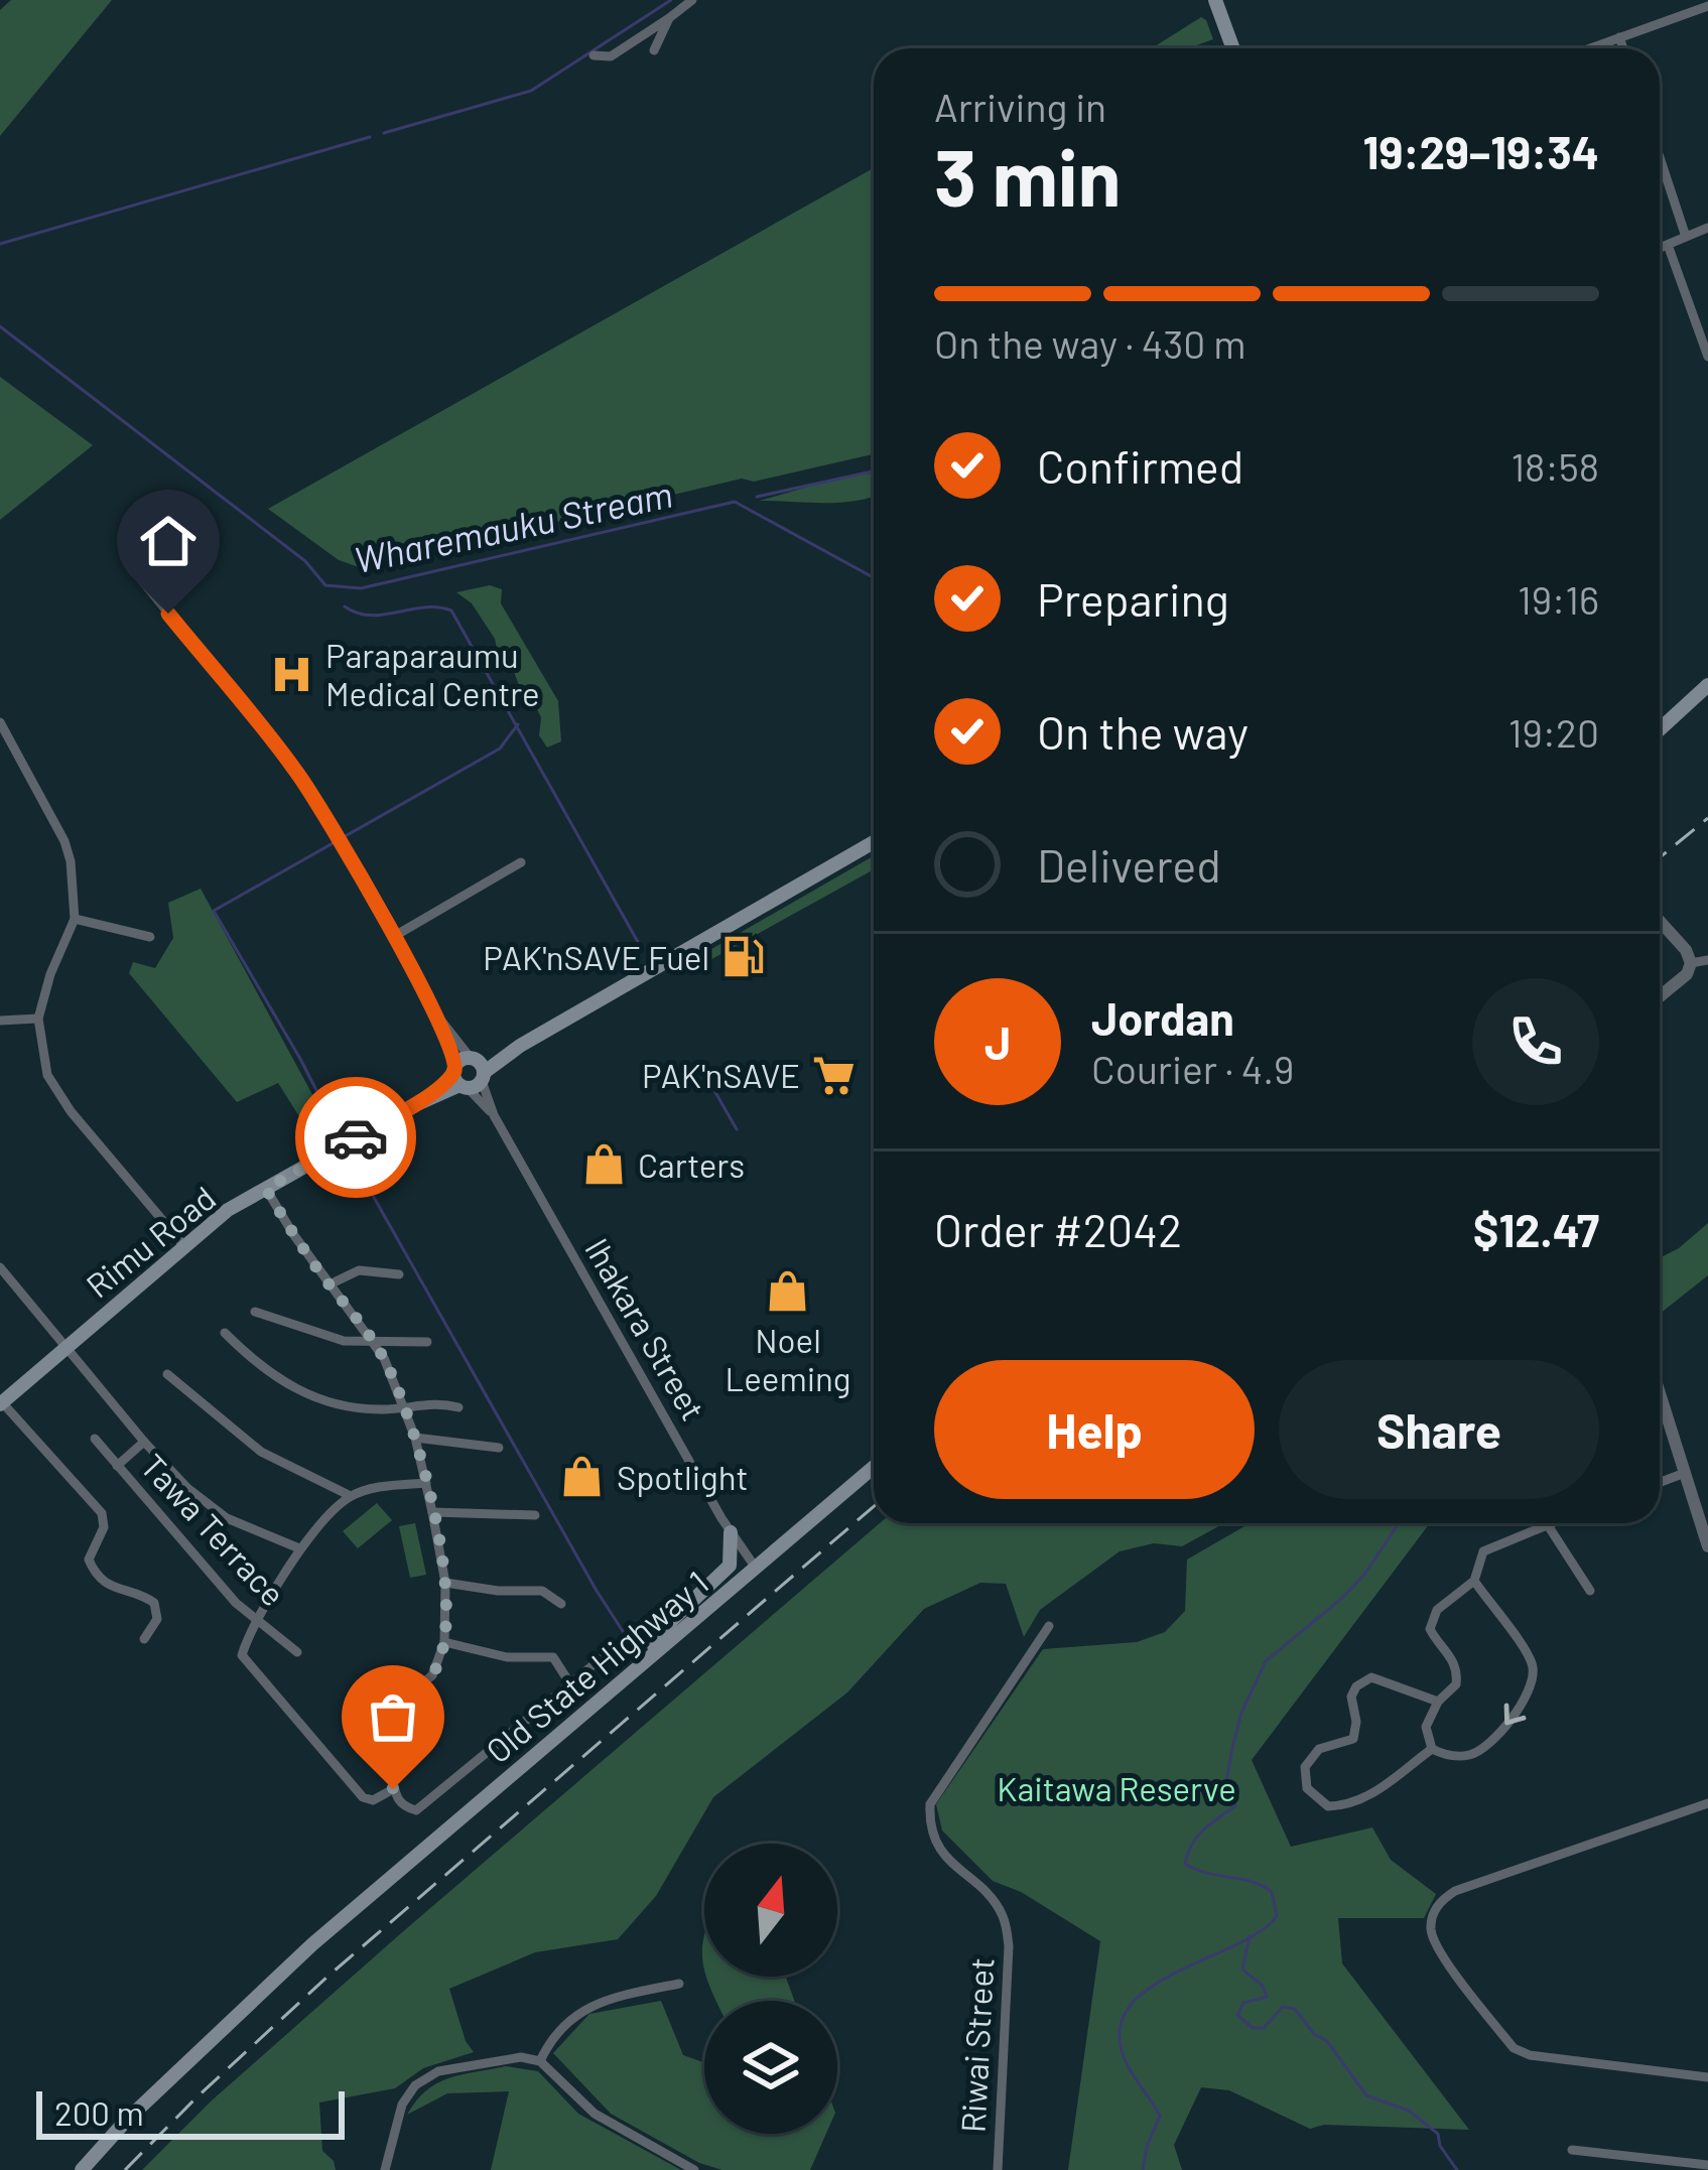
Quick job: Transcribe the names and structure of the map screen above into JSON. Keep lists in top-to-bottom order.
{
  "streets": {
    "main road": ["Rimu Road", "Old State Highway 1"],
    "street": ["Ihakara Street", "Tawa Terrace", "Riwai Street"]
  },
  "crossings": [
    ["Rimu Road", "Ihakara Street"],
    ["Ihakara Street", "Old State Highway 1"]
  ],
  "water": ["Wharemauku Stream"],
  "parks": ["Kaitawa Reserve"],
  "places": {
    "hospital": ["Paraparaumu Medical Centre"],
    "fuel station": ["PAK'nSAVE Fuel"],
    "supermarket": ["PAK'nSAVE"],
    "shop": ["Carters", "Noel Leeming", "Spotlight"]
  },
  "scale_bar": "200 m",
  "north": "top",
  "page": {
    "heading": ["3 min", "Arriving in", "19:29–19:34"],
    "panel": [
      "Jordan",
      "Courier · 4.9",
      "Order #2042",
      "$12.47"
    ],
    "bar": "On the way · 430 m",
    "list": [
      ["Confirmed", "18:58"],
      ["Preparing", "19:16"],
      ["On the way", "19:20"],
      "Delivered"
    ],
    "round": "J",
    "buttons": ["Help", "Share"],
    "scale": "200 m"
  }
}
